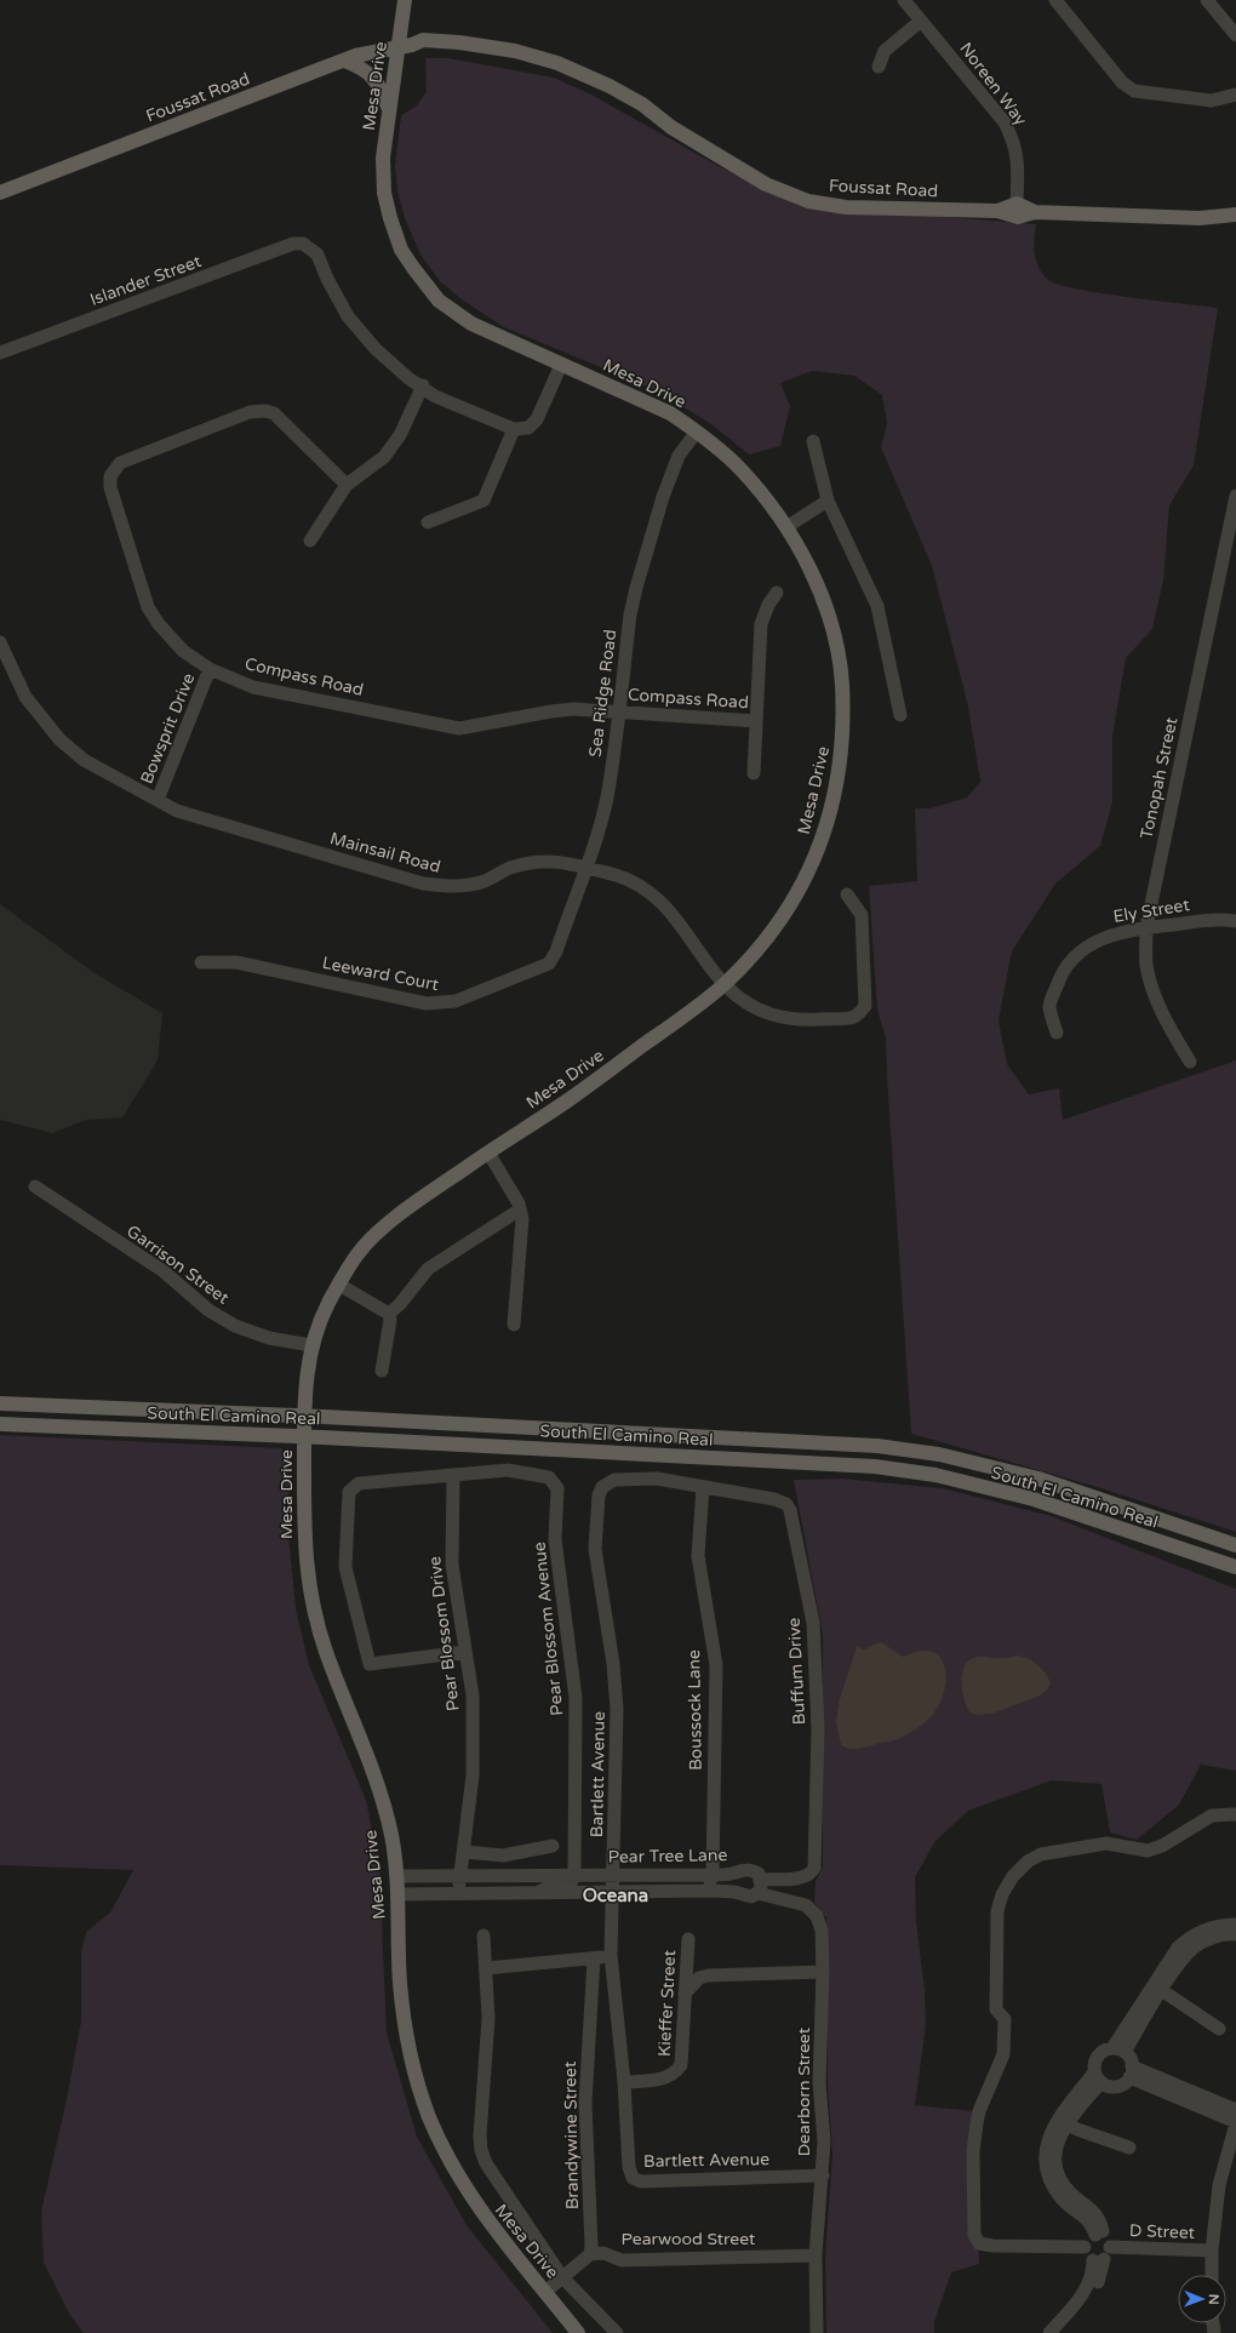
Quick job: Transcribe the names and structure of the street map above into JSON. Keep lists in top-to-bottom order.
{
  "streets": {
    "main road": ["Mesa Drive", "Foussat Road", "South El Camino Real"],
    "street": [
      "Noreen Way",
      "Islander Street",
      "Compass Road",
      "Sea Ridge Road",
      "Bowsprit Drive",
      "Tonopah Street",
      "Mainsail Road",
      "Ely Street",
      "Leeward Court",
      "Garrison Street",
      "Pear Blossom Avenue",
      "Pear Blossom Drive",
      "Buffum Drive",
      "Boussock Lane",
      "Bartlett Avenue",
      "Pear Tree Lane",
      "Kieffer Street",
      "Dearborn Street",
      "Brandywine Street",
      "D Street",
      "Pearwood Street"
    ]
  },
  "crossings": [
    ["Noreen Way", "Foussat Road"],
    ["Mesa Drive", "Foussat Road"],
    ["Mesa Drive", "Sea Ridge Road"],
    ["Mesa Drive", "Mainsail Road"],
    ["Mesa Drive", "Garrison Street"],
    ["Mesa Drive", "South El Camino Real"],
    ["Mesa Drive", "Pear Tree Lane"],
    ["Compass Road", "Sea Ridge Road"],
    ["Compass Road", "Bowsprit Drive"],
    ["Sea Ridge Road", "Mainsail Road"],
    ["Sea Ridge Road", "Leeward Court"],
    ["Bowsprit Drive", "Mainsail Road"],
    ["Tonopah Street", "Ely Street"],
    ["Pear Blossom Avenue", "Pear Blossom Drive"],
    ["Pear Blossom Avenue", "Pear Tree Lane"],
    ["Pear Blossom Drive", "Pear Tree Lane"],
    ["Buffum Drive", "Boussock Lane"],
    ["Buffum Drive", "Bartlett Avenue"],
    ["Buffum Drive", "Pear Tree Lane"],
    ["Boussock Lane", "Bartlett Avenue"],
    ["Boussock Lane", "Pear Tree Lane"],
    ["Bartlett Avenue", "Pear Tree Lane"],
    ["Bartlett Avenue", "Kieffer Street"],
    ["Bartlett Avenue", "Dearborn Street"],
    ["Pear Tree Lane", "Dearborn Street"],
    ["Dearborn Street", "Pearwood Street"],
    ["Brandywine Street", "Pearwood Street"]
  ],
  "districts": ["Oceana"],
  "north": "right"
}
